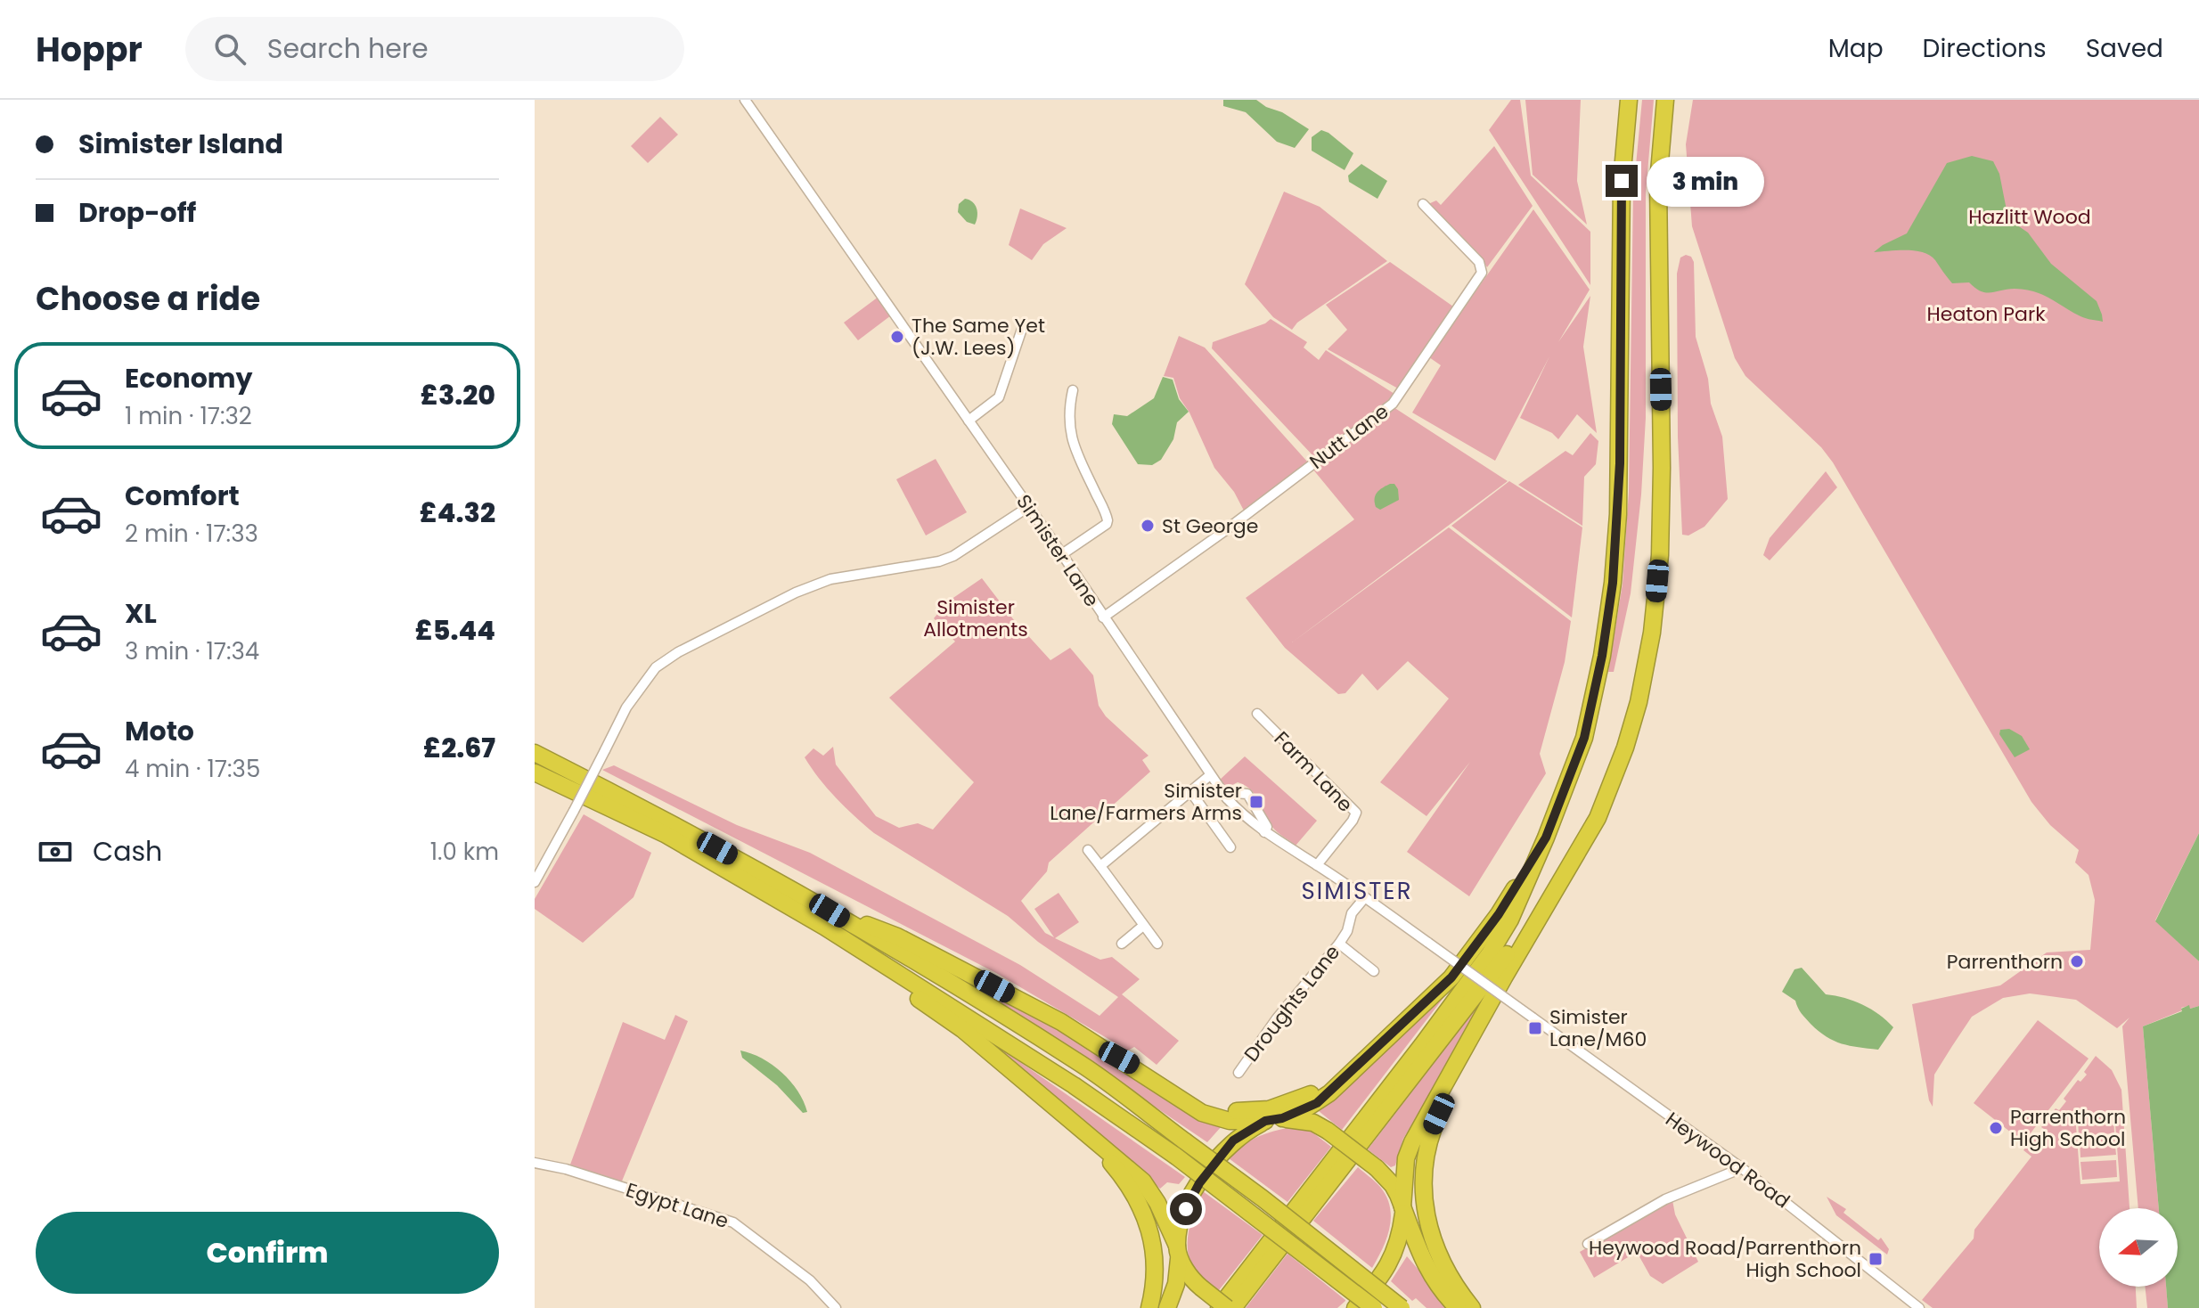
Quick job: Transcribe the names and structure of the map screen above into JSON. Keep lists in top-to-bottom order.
{
  "streets": {
    "street": [
      "Nutt Lane",
      "Simister Lane",
      "Farm Lane",
      "Droughts Lane",
      "Heywood Road",
      "Egypt Lane"
    ]
  },
  "crossings": [
    ["Nutt Lane", "Simister Lane"],
    ["Simister Lane", "Farm Lane"],
    ["Simister Lane", "Droughts Lane"],
    ["Simister Lane", "Heywood Road"]
  ],
  "districts": ["SIMISTER"],
  "parks": ["Hazlitt Wood", "Heaton Park", "Simister Allotments"],
  "places": {
    "other": [
      "The Same Yet (J.W. Lees)",
      "St George",
      "Parrenthorn",
      "Parrenthorn High School"
    ],
    "transit": ["Simister Lane/Farmers Arms", "Simister Lane/M60", "Heywood Road/Parrenthorn High School"]
  },
  "north": "left",
  "page": {
    "header": "Hoppr",
    "search": "Search here",
    "nav": ["Map", "Directions", "Saved"],
    "banner": ["Simister Island", "Drop-off"],
    "bubble": "3 min",
    "heading": "Choose a ride",
    "list": [
      {
        "name": "Economy",
        "note": "1 min · 17:32",
        "value": "£3.20"
      },
      {
        "name": "Comfort",
        "note": "2 min · 17:33",
        "value": "£4.32"
      },
      {
        "name": "XL",
        "note": "3 min · 17:34",
        "value": "£5.44"
      },
      {
        "name": "Moto",
        "note": "4 min · 17:35",
        "value": "£2.67"
      }
    ],
    "pay": ["Cash", "1.0 km"],
    "buttons": "Confirm"
  }
}
